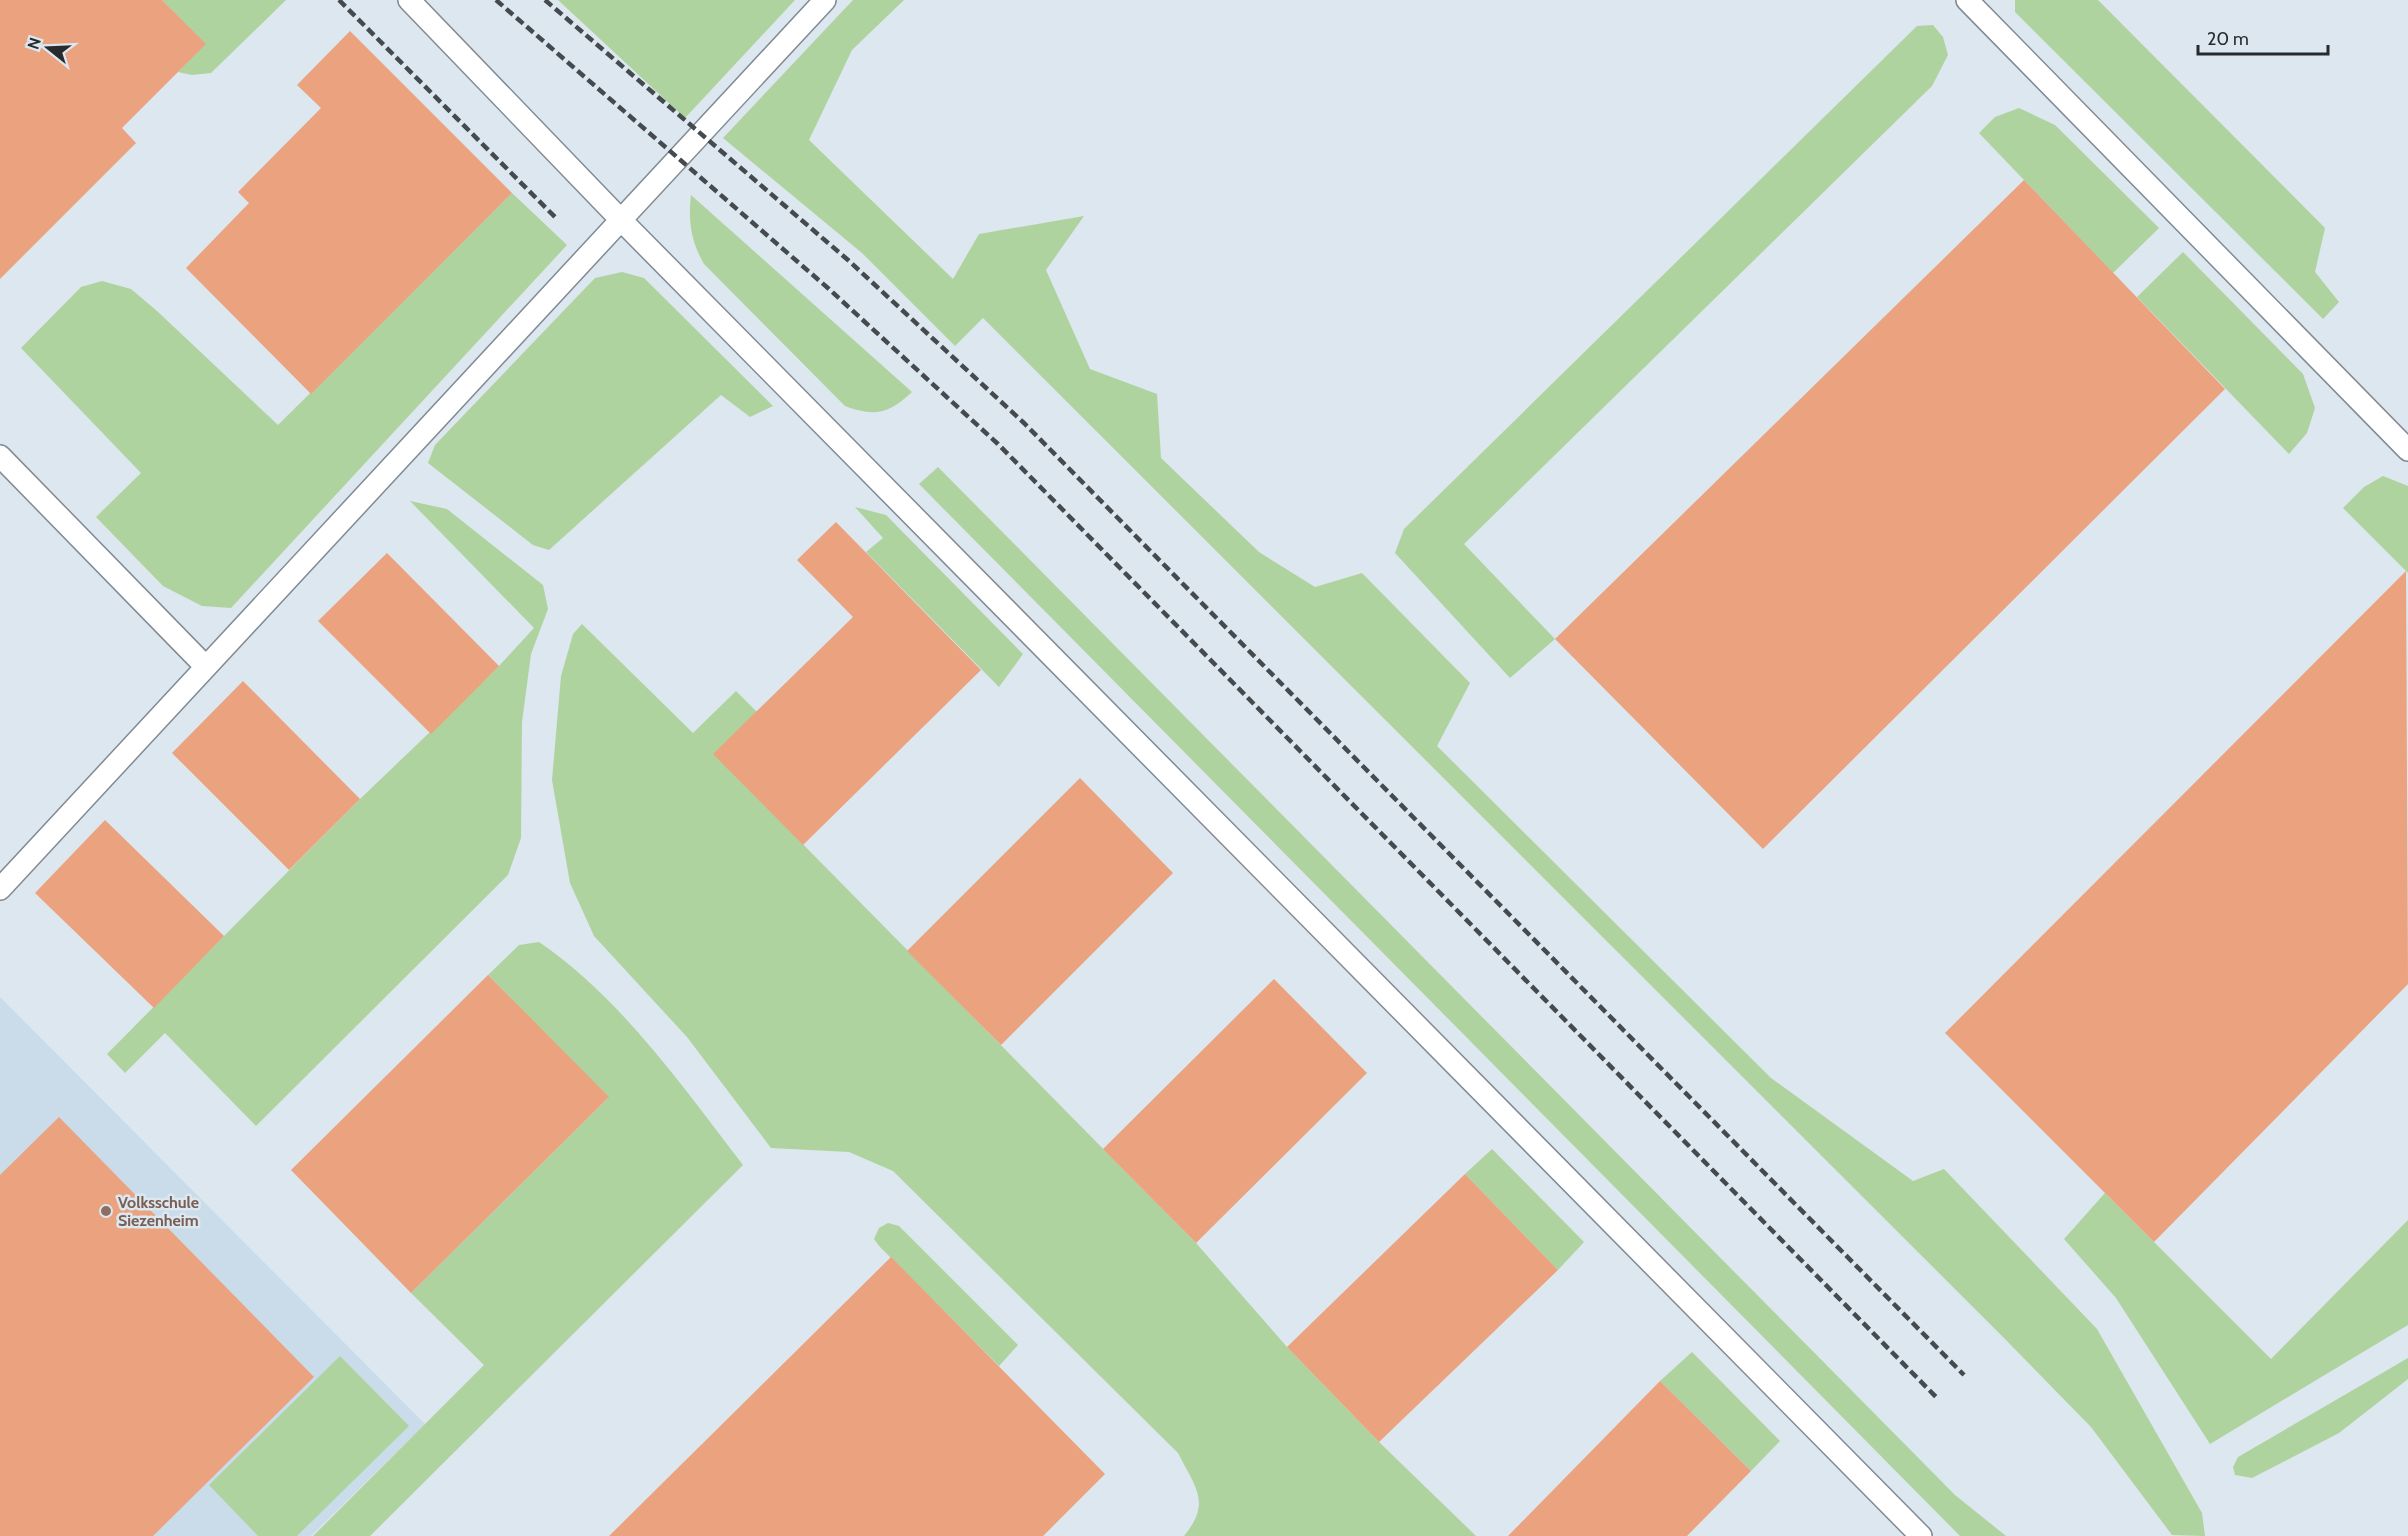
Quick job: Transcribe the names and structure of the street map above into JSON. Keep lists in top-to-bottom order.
{
  "places": ["Volksschule Siezenheim"],
  "scale_bar": "20 m",
  "north": "left"
}
